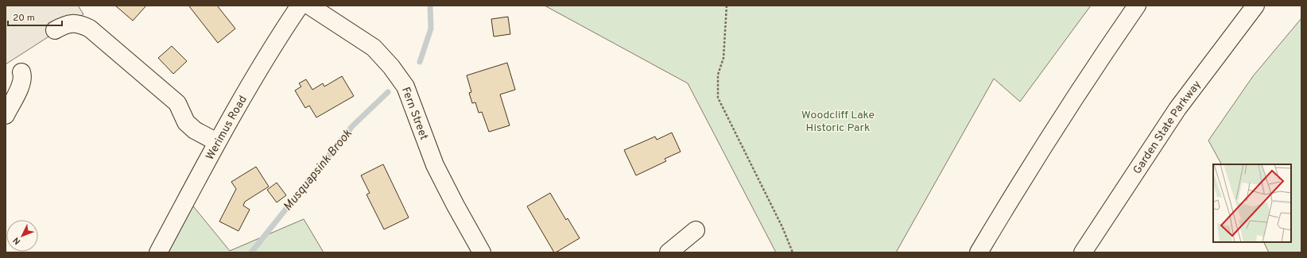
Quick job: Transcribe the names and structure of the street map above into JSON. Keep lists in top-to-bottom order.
{
  "streets": {
    "main road": ["Fern Street", "Werimus Road", "Garden State Parkway"]
  },
  "water": ["Musquapsink Brook"],
  "parks": ["Woodcliff Lake Historic Park"],
  "scale_bar": "20 m",
  "north": "bottom left"
}
